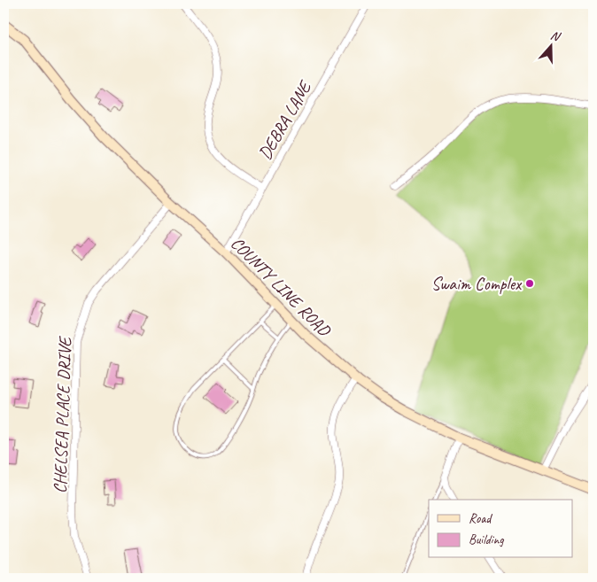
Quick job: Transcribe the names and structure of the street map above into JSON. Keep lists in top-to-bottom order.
{
  "streets": {
    "street": ["DEBRA LANE", "COUNTY LINE ROAD", "CHELSEA PLACE DRIVE"]
  },
  "crossings": [
    ["DEBRA LANE", "COUNTY LINE ROAD"],
    ["COUNTY LINE ROAD", "CHELSEA PLACE DRIVE"]
  ],
  "places": ["Swaim Complex"],
  "legend": ["Road", "Building"],
  "north": "top"
}
